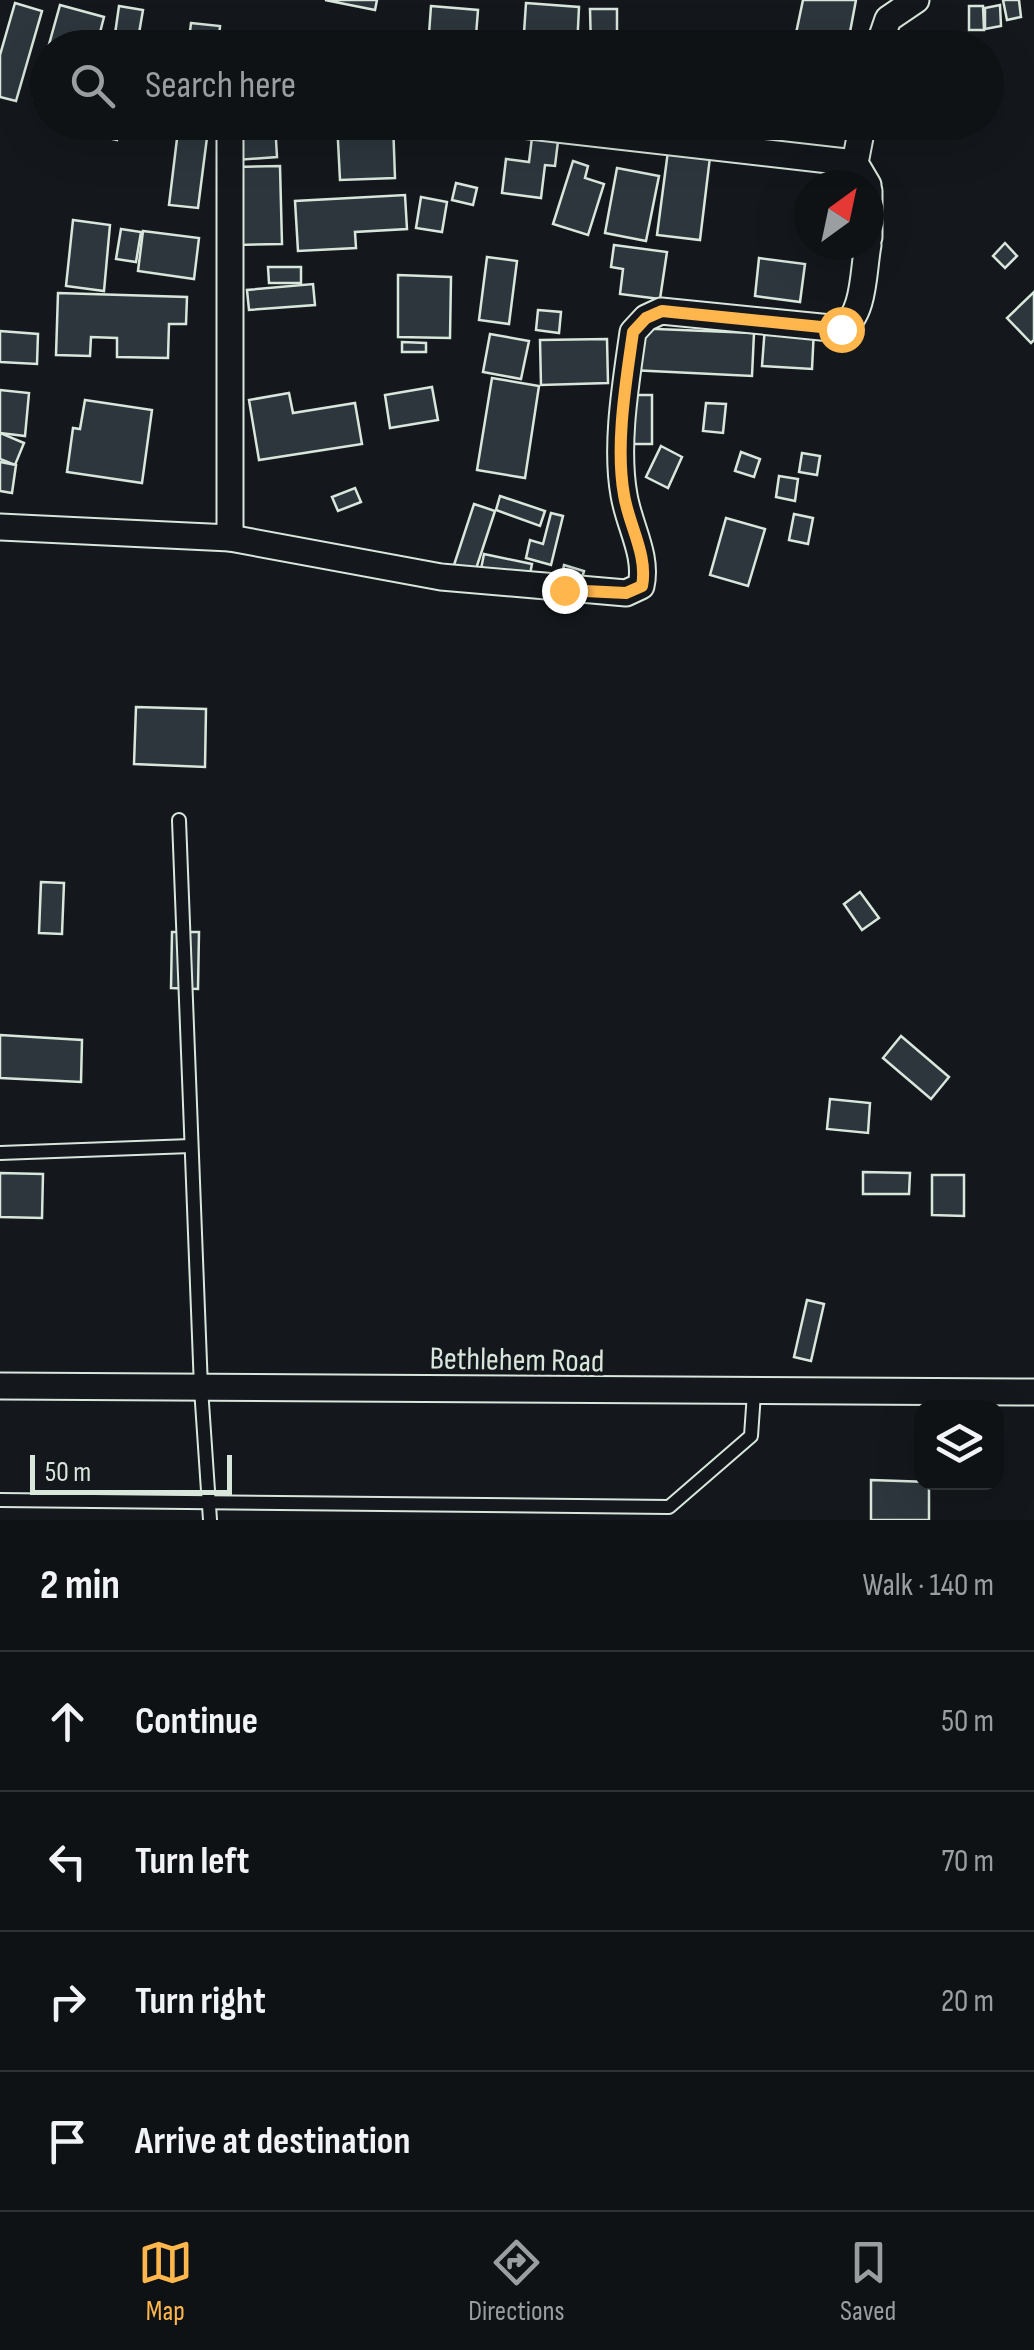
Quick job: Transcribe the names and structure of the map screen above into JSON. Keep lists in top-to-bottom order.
{
  "streets": {
    "street": ["Bethlehem Road"]
  },
  "scale_bar": "50 m",
  "north": "top right",
  "page": {
    "search": "Search here",
    "scale": "50 m",
    "heading": ["2 min", "Walk · 140 m"],
    "list": [
      ["Continue", "50 m"],
      ["Turn left", "70 m"],
      ["Turn right", "20 m"],
      "Arrive at destination"
    ],
    "nav": ["Map", "Directions", "Saved"]
  }
}
